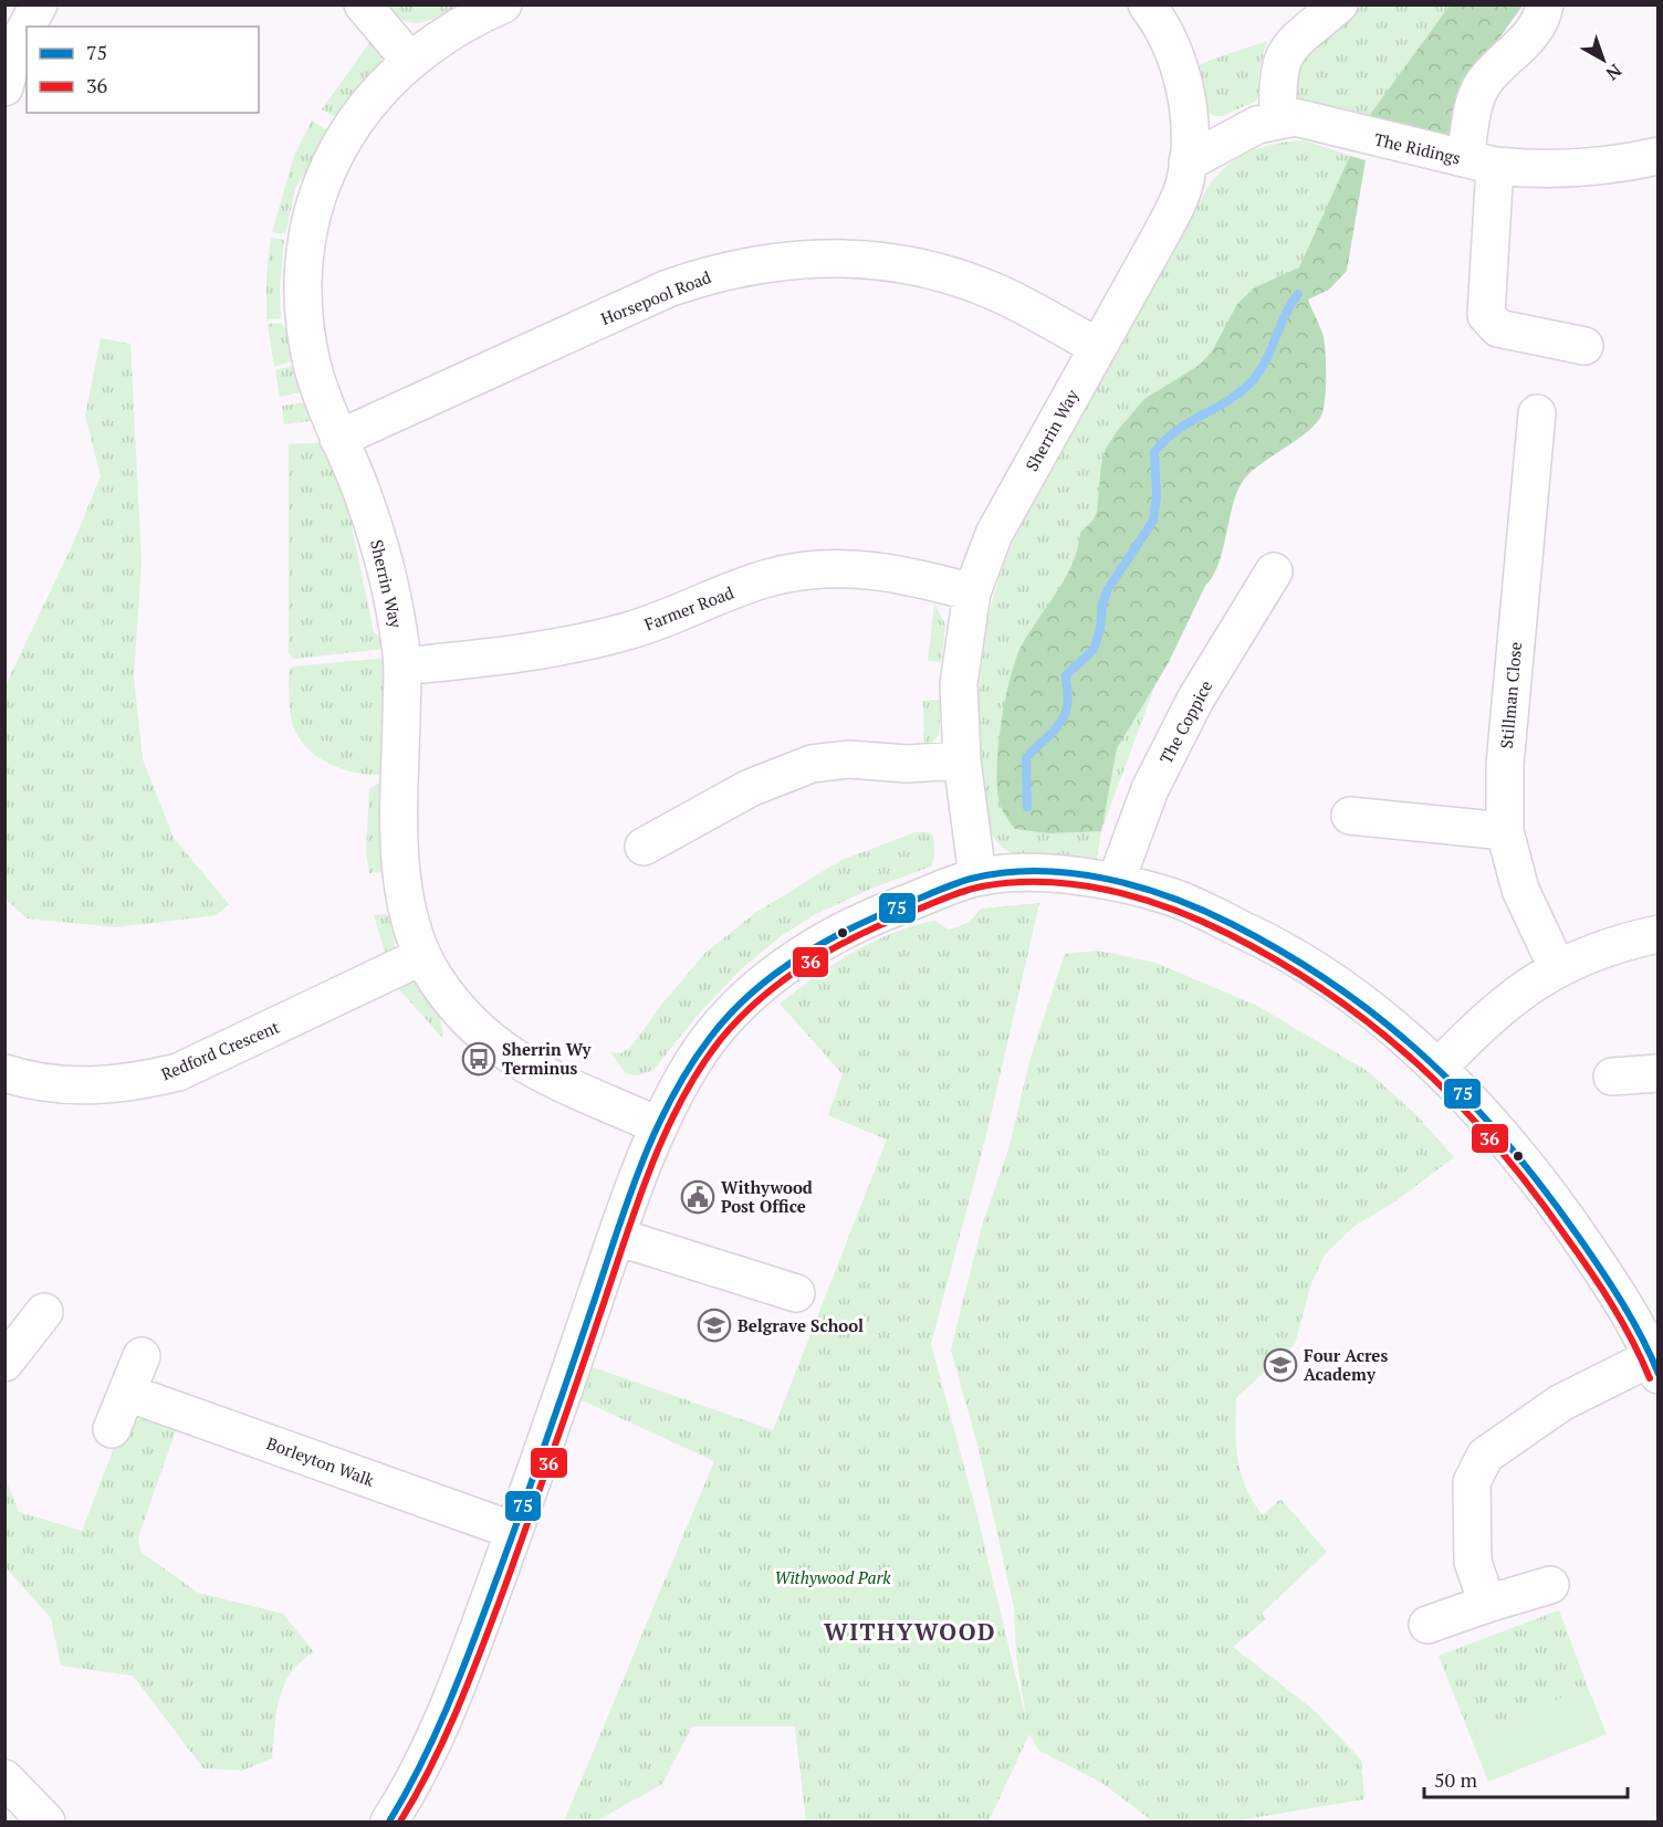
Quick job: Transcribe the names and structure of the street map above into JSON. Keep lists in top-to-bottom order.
{
  "streets": {
    "street": [
      "The Ridings",
      "Horsepool Road",
      "Sherrin Way",
      "Farmer Road",
      "Stillman Close",
      "The Coppice",
      "Redford Crescent",
      "Borleyton Walk"
    ]
  },
  "crossings": [
    ["The Ridings", "Sherrin Way"],
    ["Horsepool Road", "Sherrin Way"],
    ["Sherrin Way", "Farmer Road"],
    ["Sherrin Way", "Redford Crescent"]
  ],
  "districts": ["WITHYWOOD"],
  "parks": ["Withywood Park"],
  "places": {
    "bus stop": ["Sherrin Wy Terminus"],
    "public building": ["Withywood Post Office"],
    "school or university": ["Belgrave School", "Four Acres Academy"]
  },
  "lines": ["transit line 75", "transit line 36"],
  "legend": ["75", "36"],
  "scale_bar": "50 m",
  "north": "bottom right"
}
